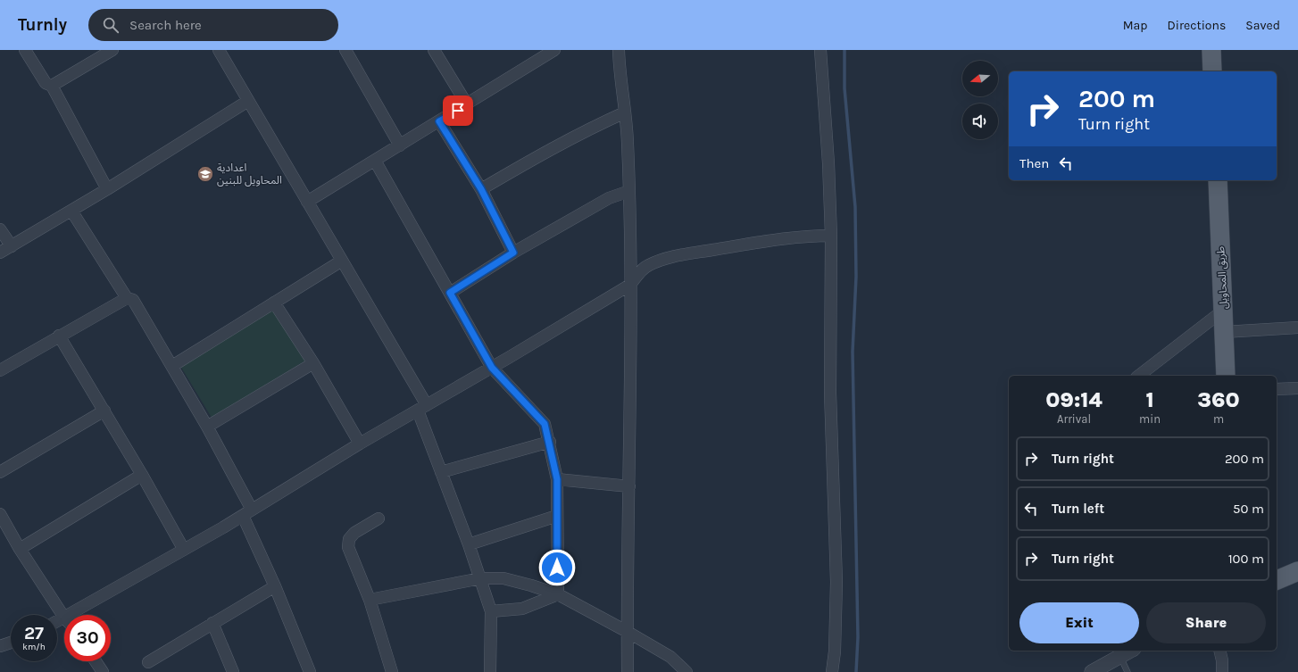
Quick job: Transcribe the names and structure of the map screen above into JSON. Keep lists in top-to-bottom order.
{
  "streets": {
    "main road": ["طريق المحاويل"]
  },
  "places": {
    "school or university": ["اعدادية المحاويل للبنين"]
  },
  "north": "left",
  "page": {
    "header": "Turnly",
    "search": "Search here",
    "nav": ["Map", "Directions", "Saved"],
    "turn": ["200 m", "Turn right"],
    "then": "Then",
    "eta": [
      "09:14",
      "Arrival",
      "1",
      "min",
      "360",
      "m"
    ],
    "list": [
      {
        "name": "Turn right",
        "value": "200 m"
      },
      {
        "name": "Turn left",
        "value": "50 m"
      },
      {
        "name": "Turn right",
        "value": "100 m"
      }
    ],
    "buttons": ["Exit", "Share"],
    "speed": "27 km/h",
    "limit": "30"
  }
}
